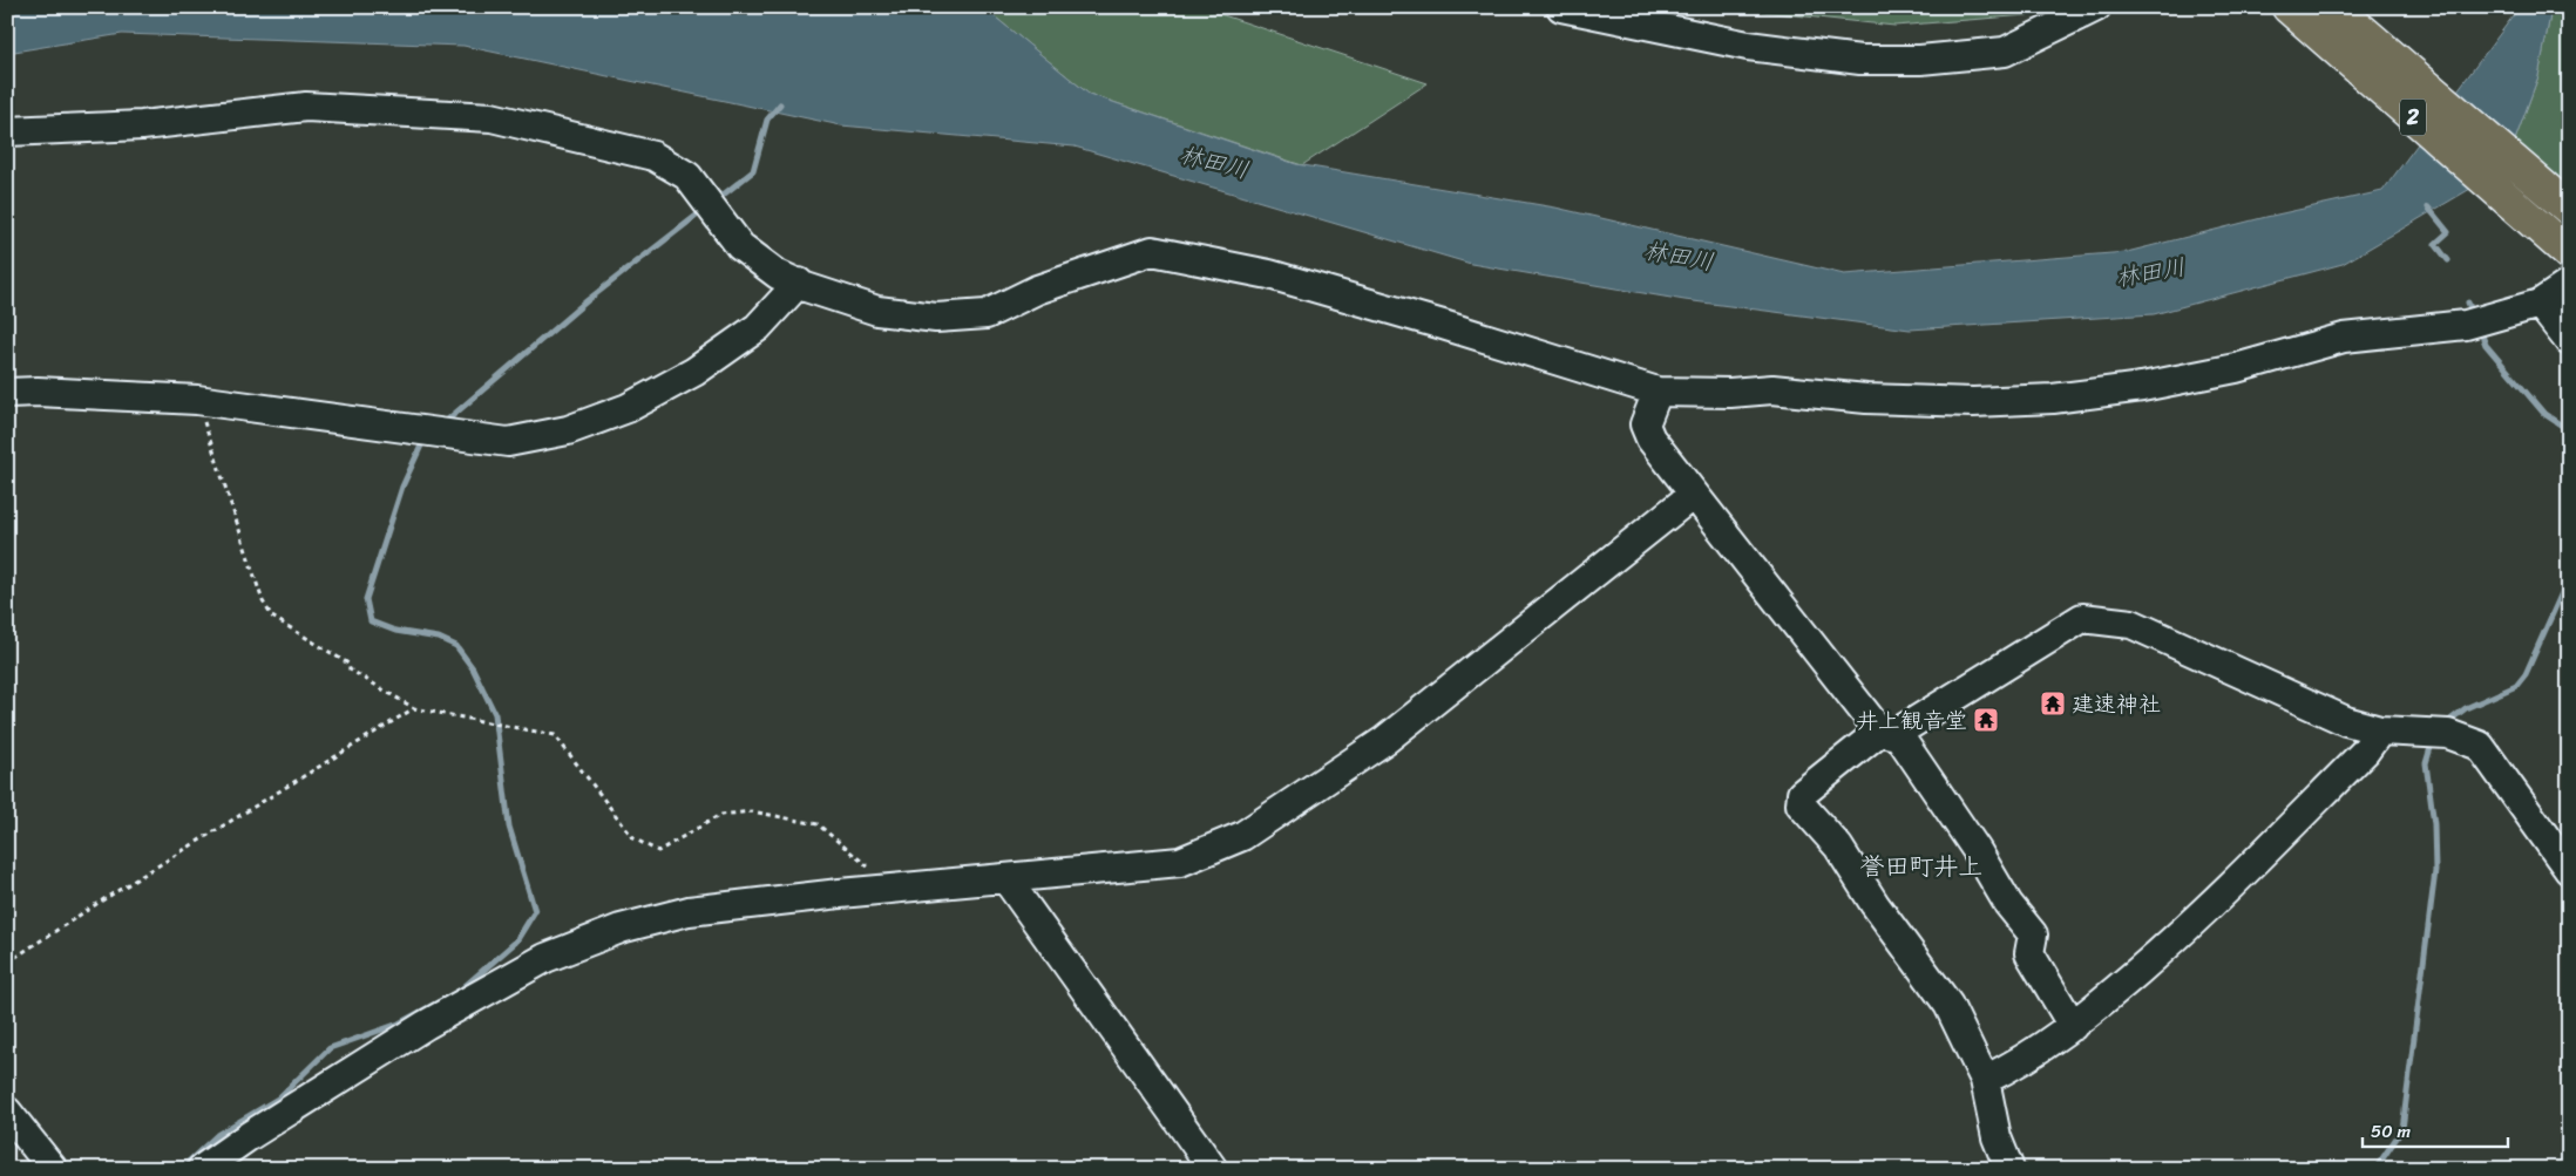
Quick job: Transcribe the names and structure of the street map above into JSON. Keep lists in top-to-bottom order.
{
  "streets": {
    "highway": ["2"]
  },
  "districts": ["誉田町井上"],
  "water": ["林田川"],
  "places": {
    "temple": ["建速神社", "井上観音堂"]
  },
  "scale_bar": "50 m"
}
